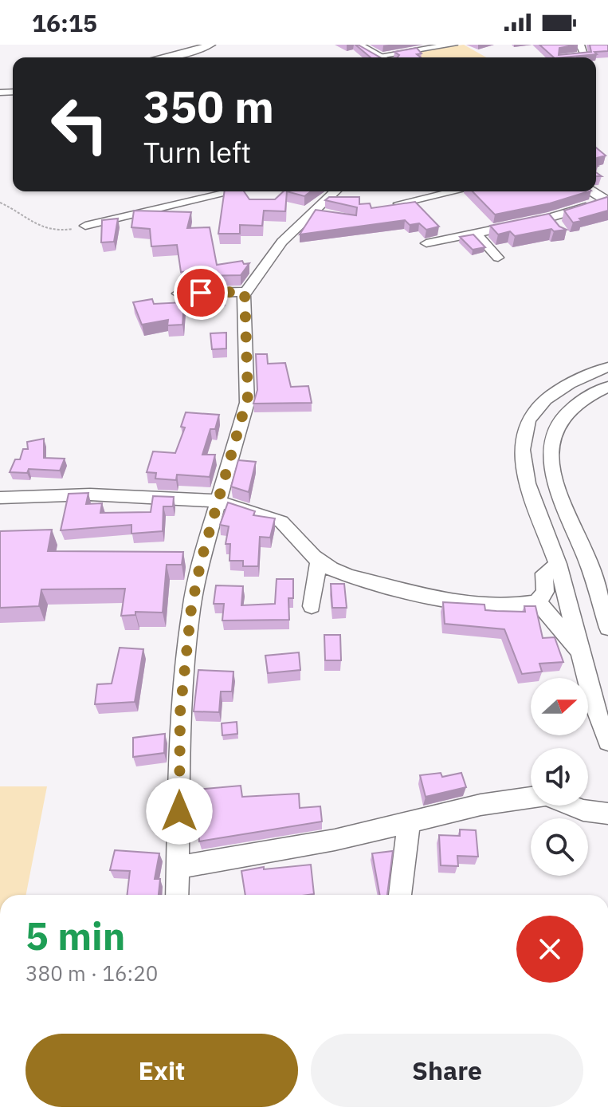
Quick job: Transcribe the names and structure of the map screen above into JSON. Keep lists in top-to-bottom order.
{
  "north": "right",
  "page": {
    "status": "16:15",
    "turn": ["350 m", "Turn left"],
    "heading": ["5 min", "380 m · 16:20"],
    "buttons": ["Exit", "Share"]
  }
}
